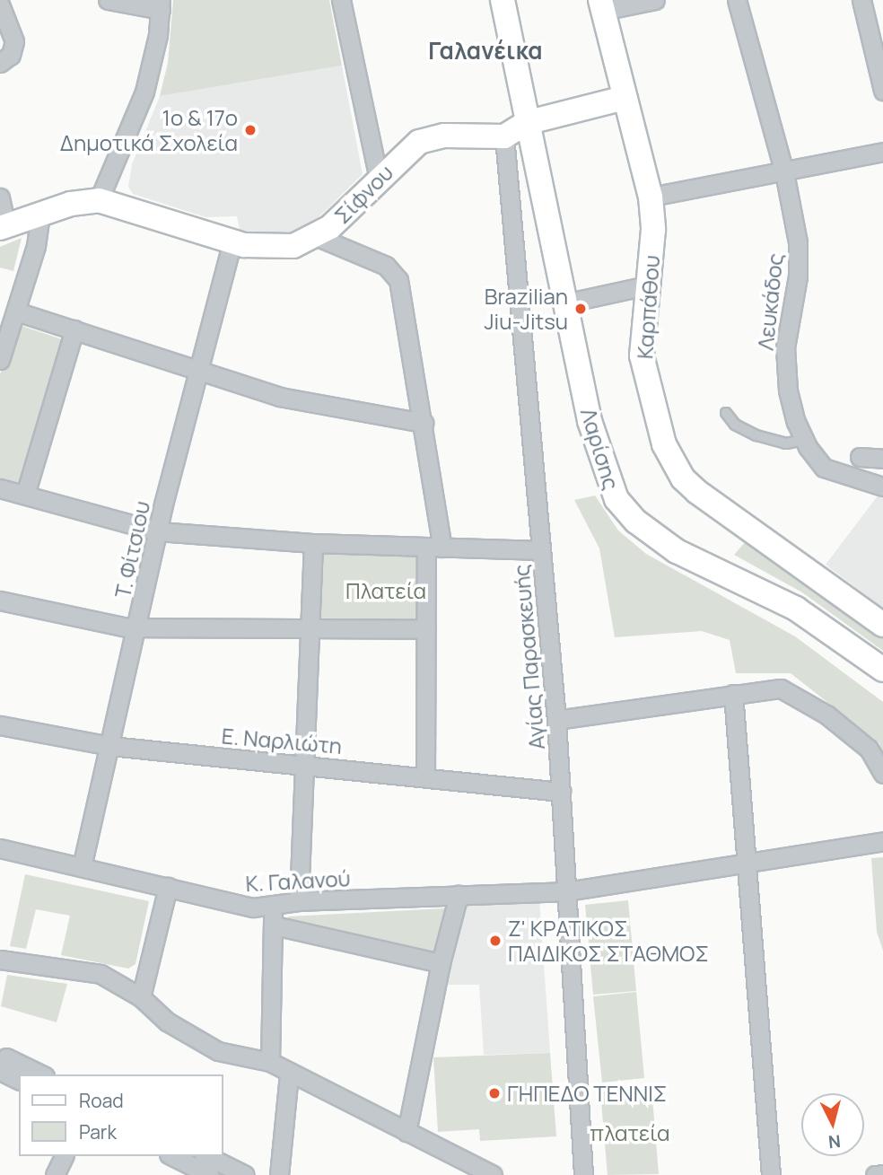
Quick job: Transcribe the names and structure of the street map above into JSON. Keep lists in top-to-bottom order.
{
  "streets": {
    "street": [
      "Σίφνου",
      "Λευκάδος",
      "Καρπάθου",
      "Λαρίσης",
      "Τ. Φίτσιου",
      "Αγίας Παρασκευής",
      "Ε. Ναρλιώτη",
      "Κ. Γαλανού"
    ]
  },
  "crossings": [
    ["Σίφνου", "Τ. Φίτσιου"],
    ["Σίφνου", "Αγίας Παρασκευής"],
    ["Τ. Φίτσιου", "Ε. Ναρλιώτη"],
    ["Τ. Φίτσιου", "Κ. Γαλανού"],
    ["Αγίας Παρασκευής", "Ε. Ναρλιώτη"],
    ["Αγίας Παρασκευής", "Κ. Γαλανού"]
  ],
  "districts": ["Γαλανέικα"],
  "parks": ["Πλατεία", "πλατεία"],
  "places": [
    "1ο & 17ο Δημοτικά Σχολεία",
    "Brazilian Jiu-Jitsu",
    "Ζ' ΚΡΑΤΙΚΟΣ ΠΑΙΔΙΚΟΣ ΣΤΑΘΜΟΣ",
    "ΓΗΠΕΔΟ ΤΕΝΝΙΣ"
  ],
  "legend": ["Road", "Park"],
  "north": "bottom"
}
